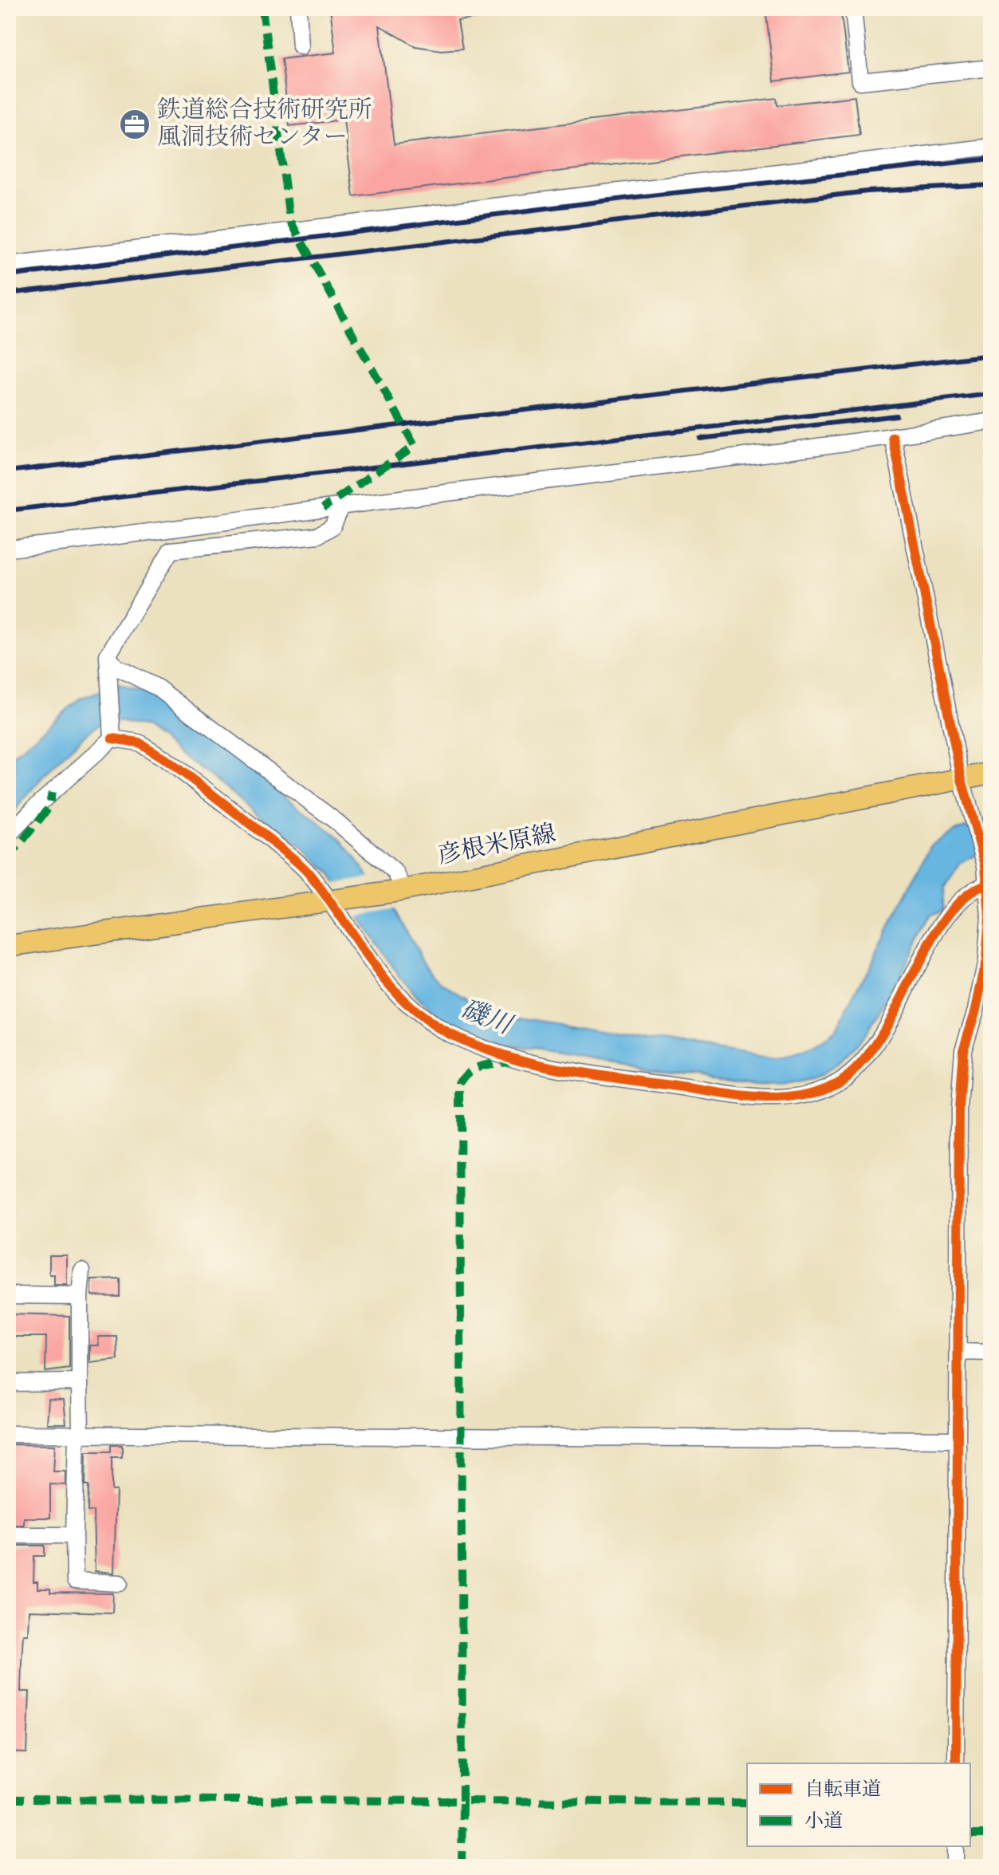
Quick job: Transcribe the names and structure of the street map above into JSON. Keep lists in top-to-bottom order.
{
  "streets": {
    "main road": ["彦根米原線"]
  },
  "water": ["磯川"],
  "places": {
    "office": ["鉄道総合技術研究所 風洞技術センター"]
  },
  "legend": ["自転車道", "小道"]
}
